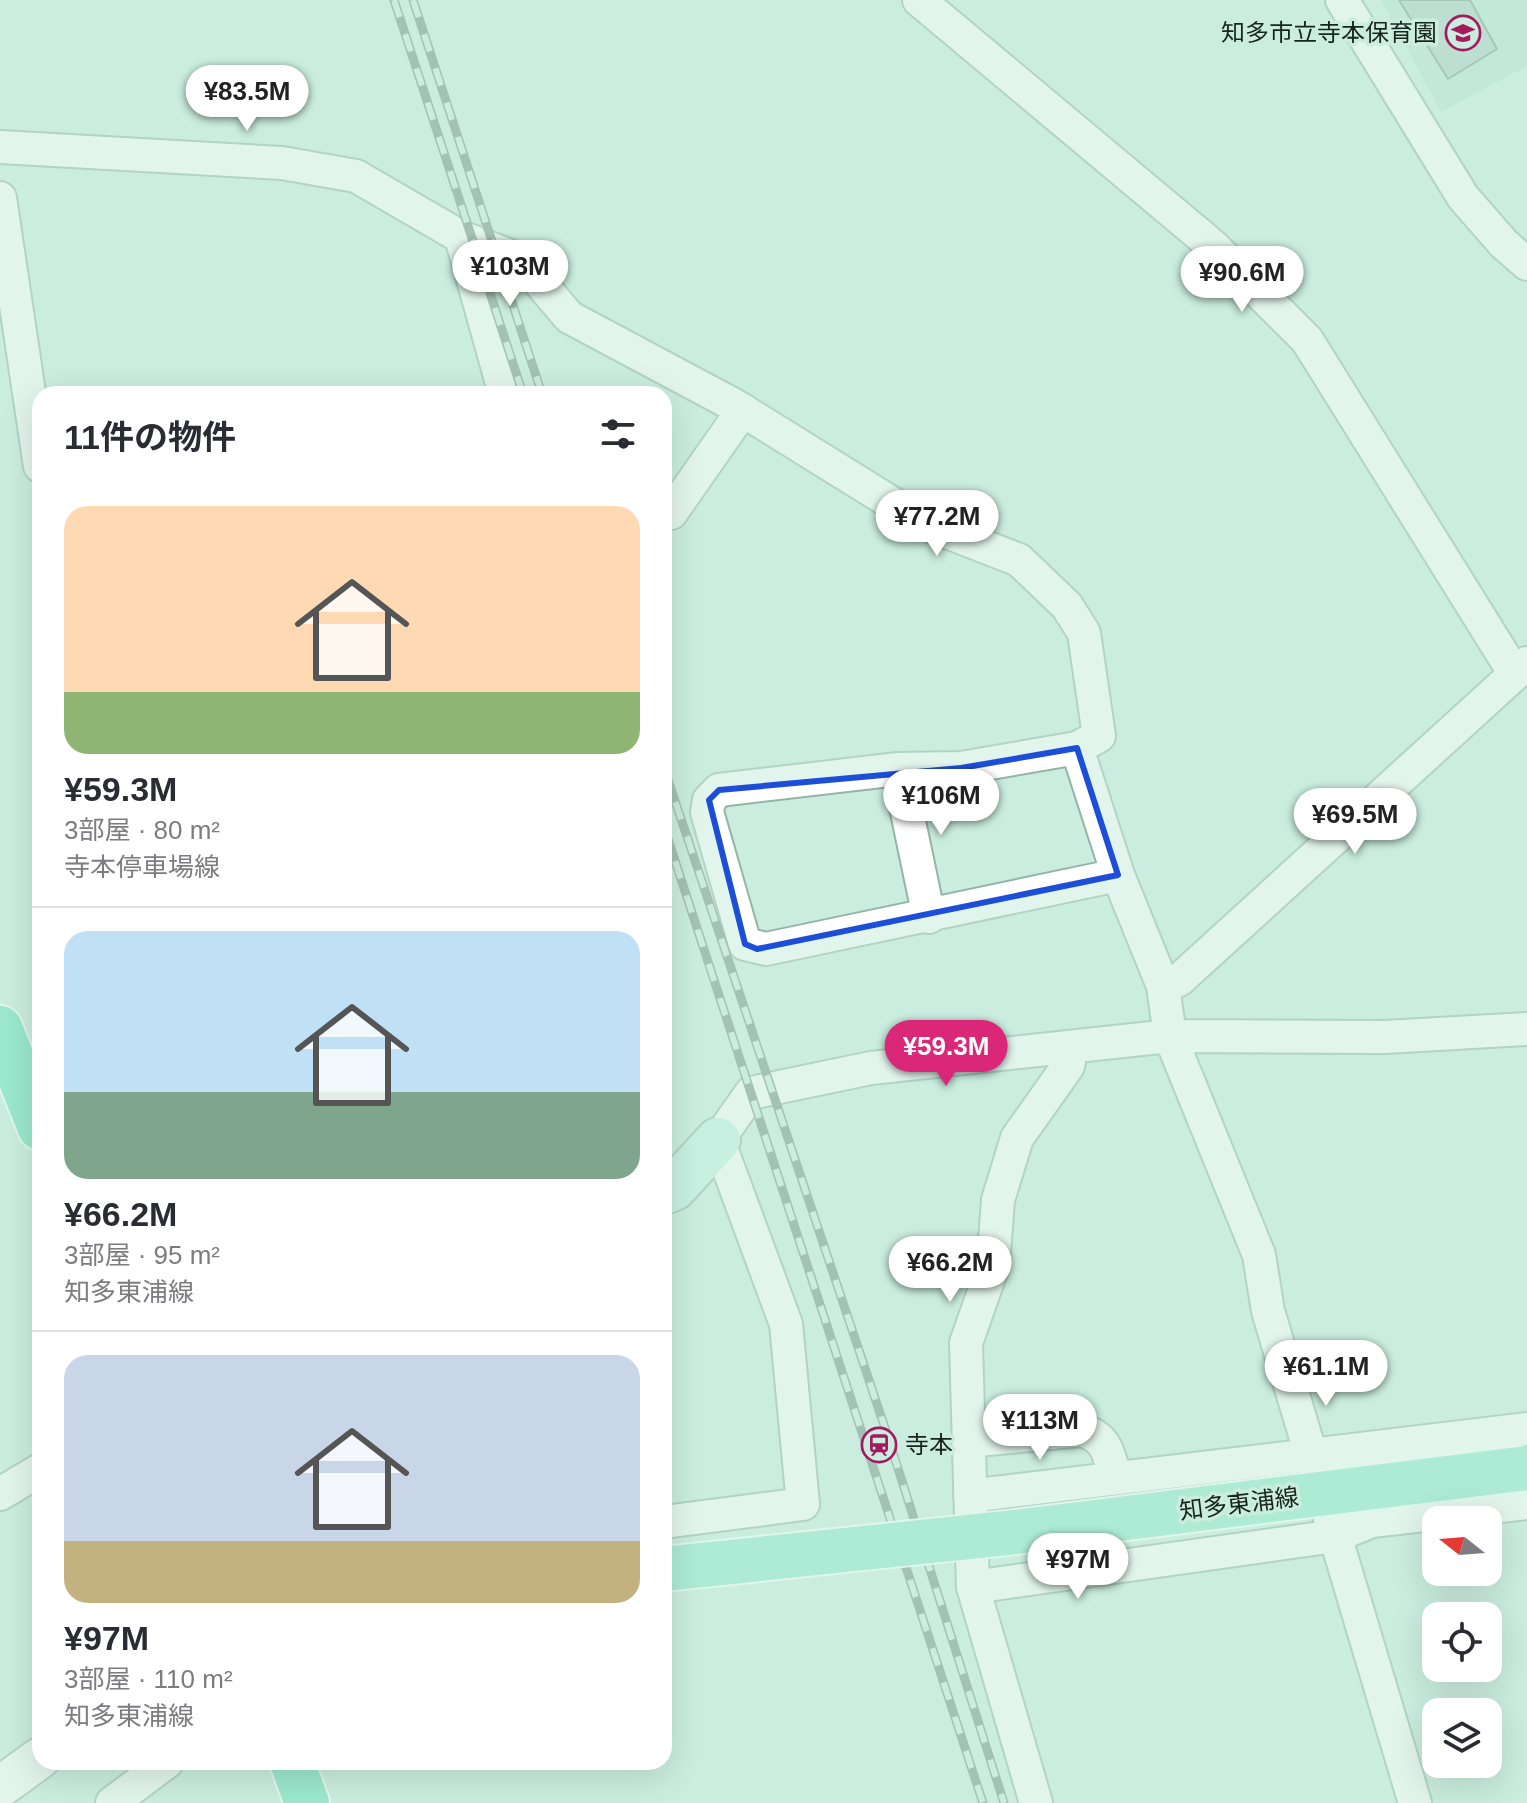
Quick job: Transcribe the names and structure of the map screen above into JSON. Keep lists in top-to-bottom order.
{
  "streets": {
    "main road": ["知多東浦線"]
  },
  "places": {
    "school or university": ["知多市立寺本保育園"],
    "station": ["寺本"]
  },
  "north": "left",
  "page": {
    "price": [
      "¥83.5M",
      "¥103M",
      "¥90.6M",
      "¥77.2M",
      "¥106M",
      "¥69.5M",
      "¥59.3M",
      "¥66.2M",
      "¥61.1M",
      "¥113M",
      "¥97M"
    ],
    "heading": "11件の物件",
    "list": [
      {
        "name": "¥59.3M",
        "note": "3部屋 · 80 m² · 寺本停車場線"
      },
      {
        "name": "¥66.2M",
        "note": "3部屋 · 95 m² · 知多東浦線"
      },
      {
        "name": "¥97M",
        "note": "3部屋 · 110 m² · 知多東浦線"
      }
    ]
  }
}
